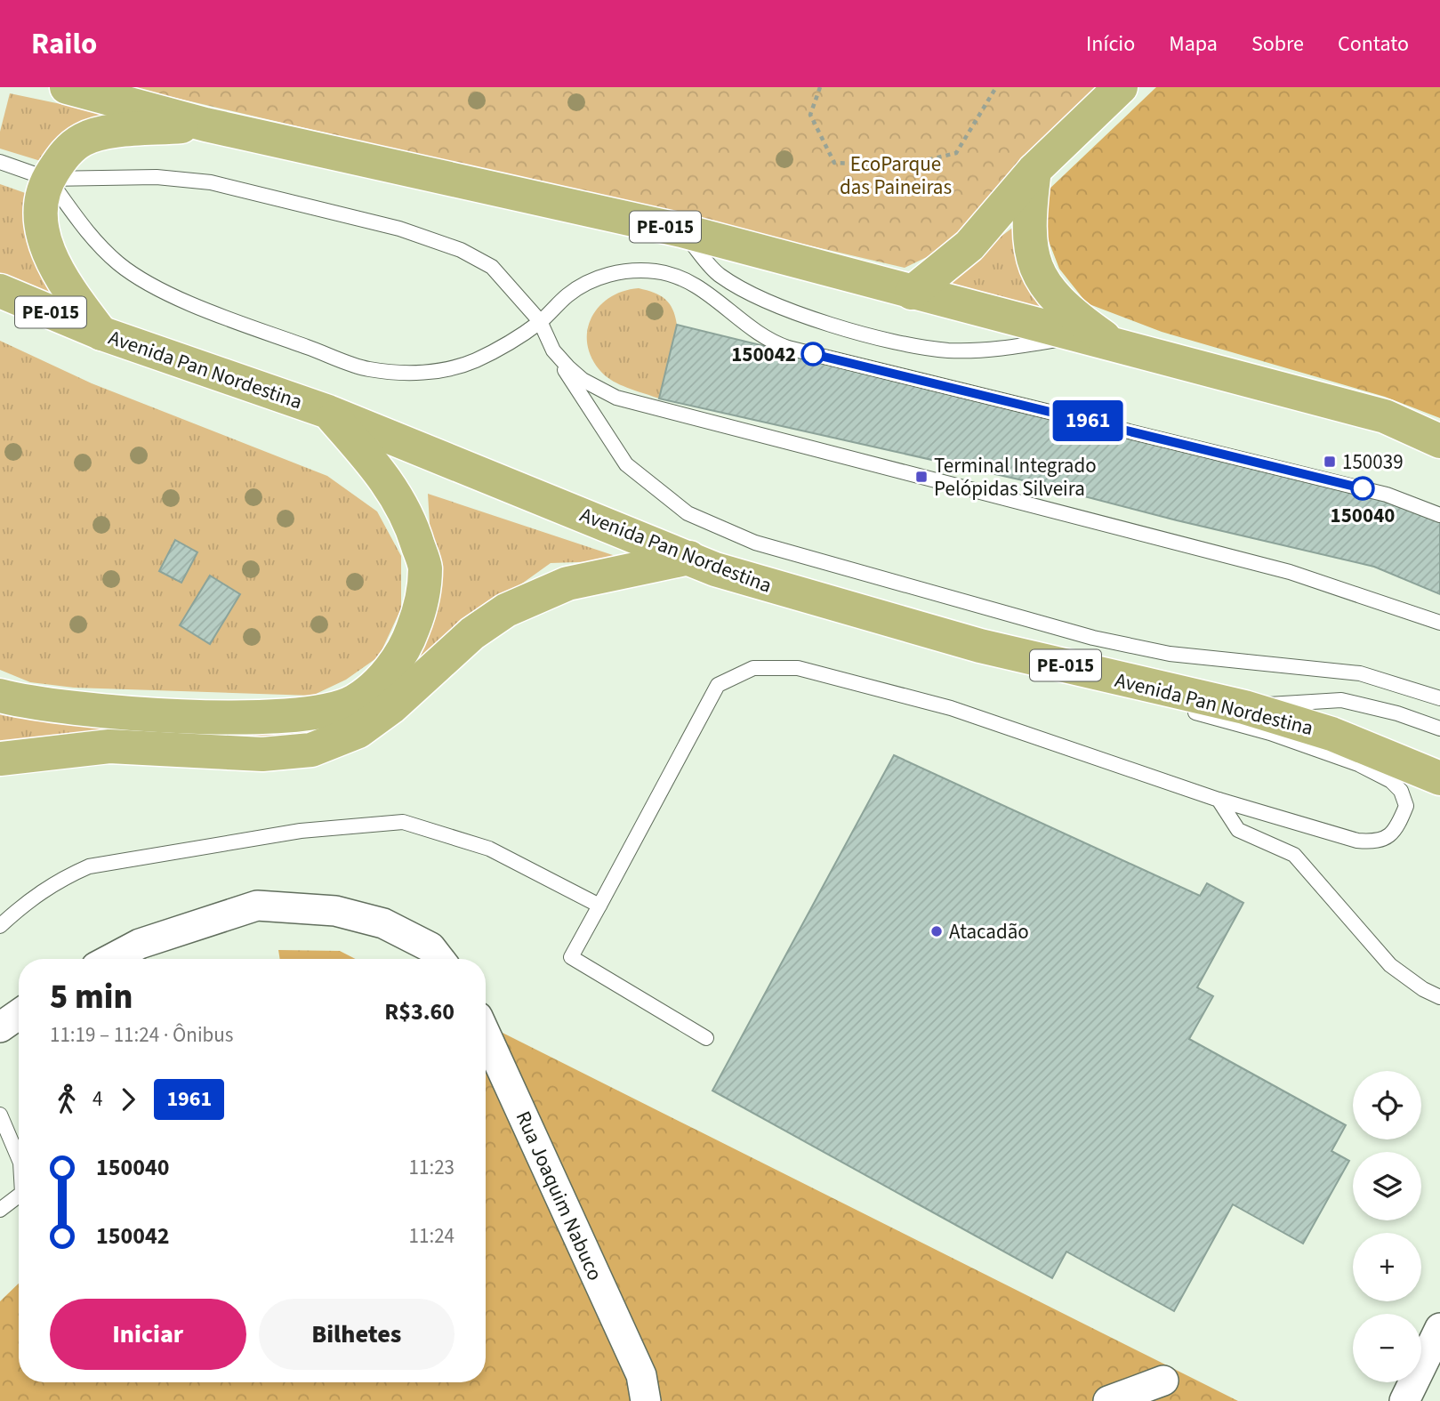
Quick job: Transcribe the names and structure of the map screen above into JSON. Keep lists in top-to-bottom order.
{
  "streets": {
    "highway": ["PE-015", "Avenida Pan Nordestina"],
    "street": ["Rua Joaquim Nabuco"]
  },
  "parks": ["EcoParque das Paineiras"],
  "places": {
    "other": ["150042", "150040", "Atacadão"],
    "transit": ["150039", "Terminal Integrado Pelópidas Silveira"]
  },
  "lines": ["bus line 1961"],
  "page": {
    "header": "Railo",
    "nav": [
      "Início",
      "Mapa",
      "Sobre",
      "Contato"
    ],
    "on_map": "1961",
    "heading": ["5 min", "11:19 – 11:24 · Ônibus", "R$3.60"],
    "legs": ["4", "1961"],
    "map_buttons": ["+", "−"],
    "list": [
      {
        "name": "150040",
        "value": "11:23"
      },
      {
        "name": "150042",
        "value": "11:24"
      }
    ],
    "buttons": ["Iniciar", "Bilhetes"]
  }
}
